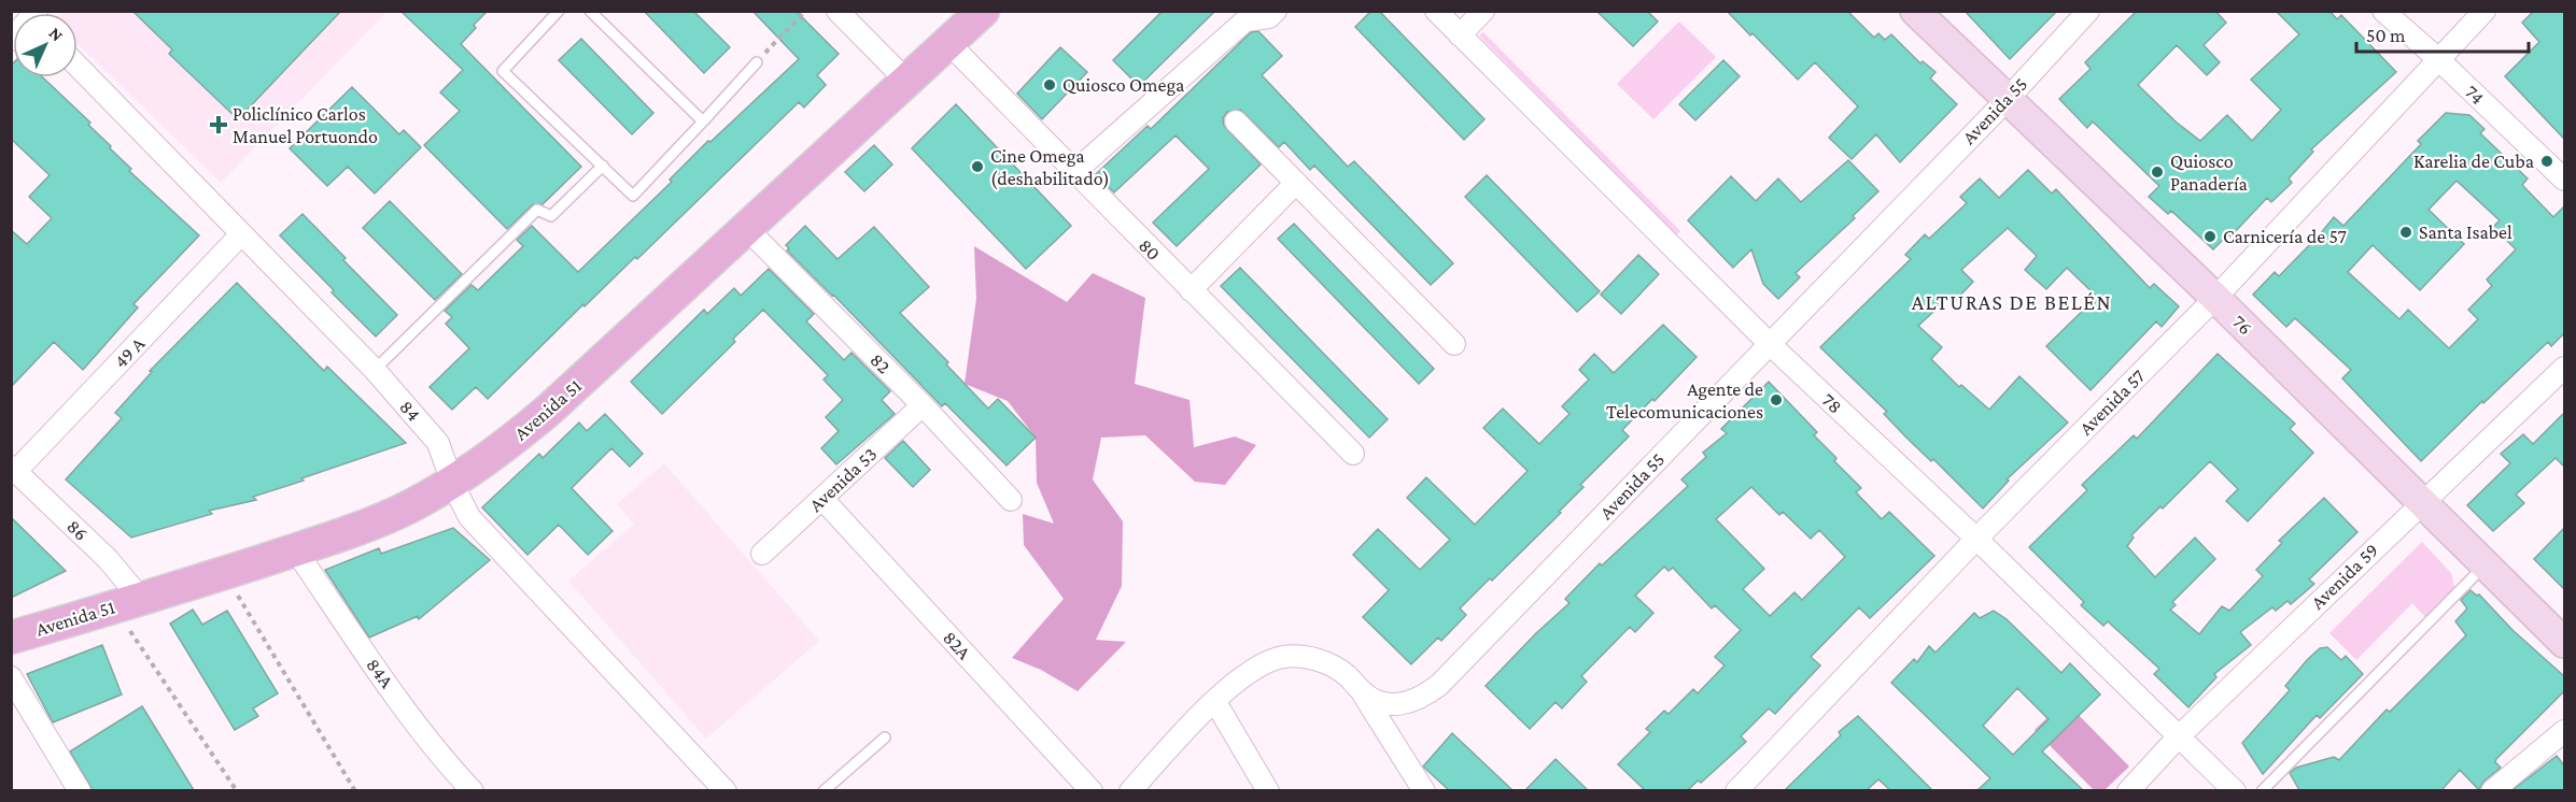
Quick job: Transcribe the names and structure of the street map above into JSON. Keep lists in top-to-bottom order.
{
  "streets": {
    "main road": ["Avenida 51"],
    "street": [
      "74",
      "Avenida 55",
      "80",
      "76",
      "49 A",
      "82",
      "Avenida 57",
      "78",
      "84",
      "Avenida 53",
      "86",
      "Avenida 59",
      "82A",
      "84A"
    ]
  },
  "crossings": [
    ["74", "Avenida 57"],
    ["Avenida 55", "76"],
    ["Avenida 55", "78"],
    ["80", "Avenida 51"],
    ["76", "Avenida 57"],
    ["76", "Avenida 59"],
    ["49 A", "84"],
    ["49 A", "86"],
    ["82", "Avenida 51"],
    ["82", "Avenida 53"],
    ["Avenida 57", "78"],
    ["78", "Avenida 59"],
    ["Avenida 51", "84"],
    ["Avenida 51", "86"],
    ["Avenida 51", "84A"],
    ["Avenida 53", "82A"]
  ],
  "districts": ["ALTURAS DE BELÉN"],
  "places": {
    "other": [
      "Quiosco Omega",
      "Karelia de Cuba",
      "Cine Omega (deshabilitado)",
      "Quiosco Panadería",
      "Santa Isabel",
      "Carnicería de 57",
      "Agente de Telecomunicaciones"
    ],
    "health": ["Policlínico Carlos Manuel Portuondo"]
  },
  "scale_bar": "50 m",
  "north": "top right"
}
